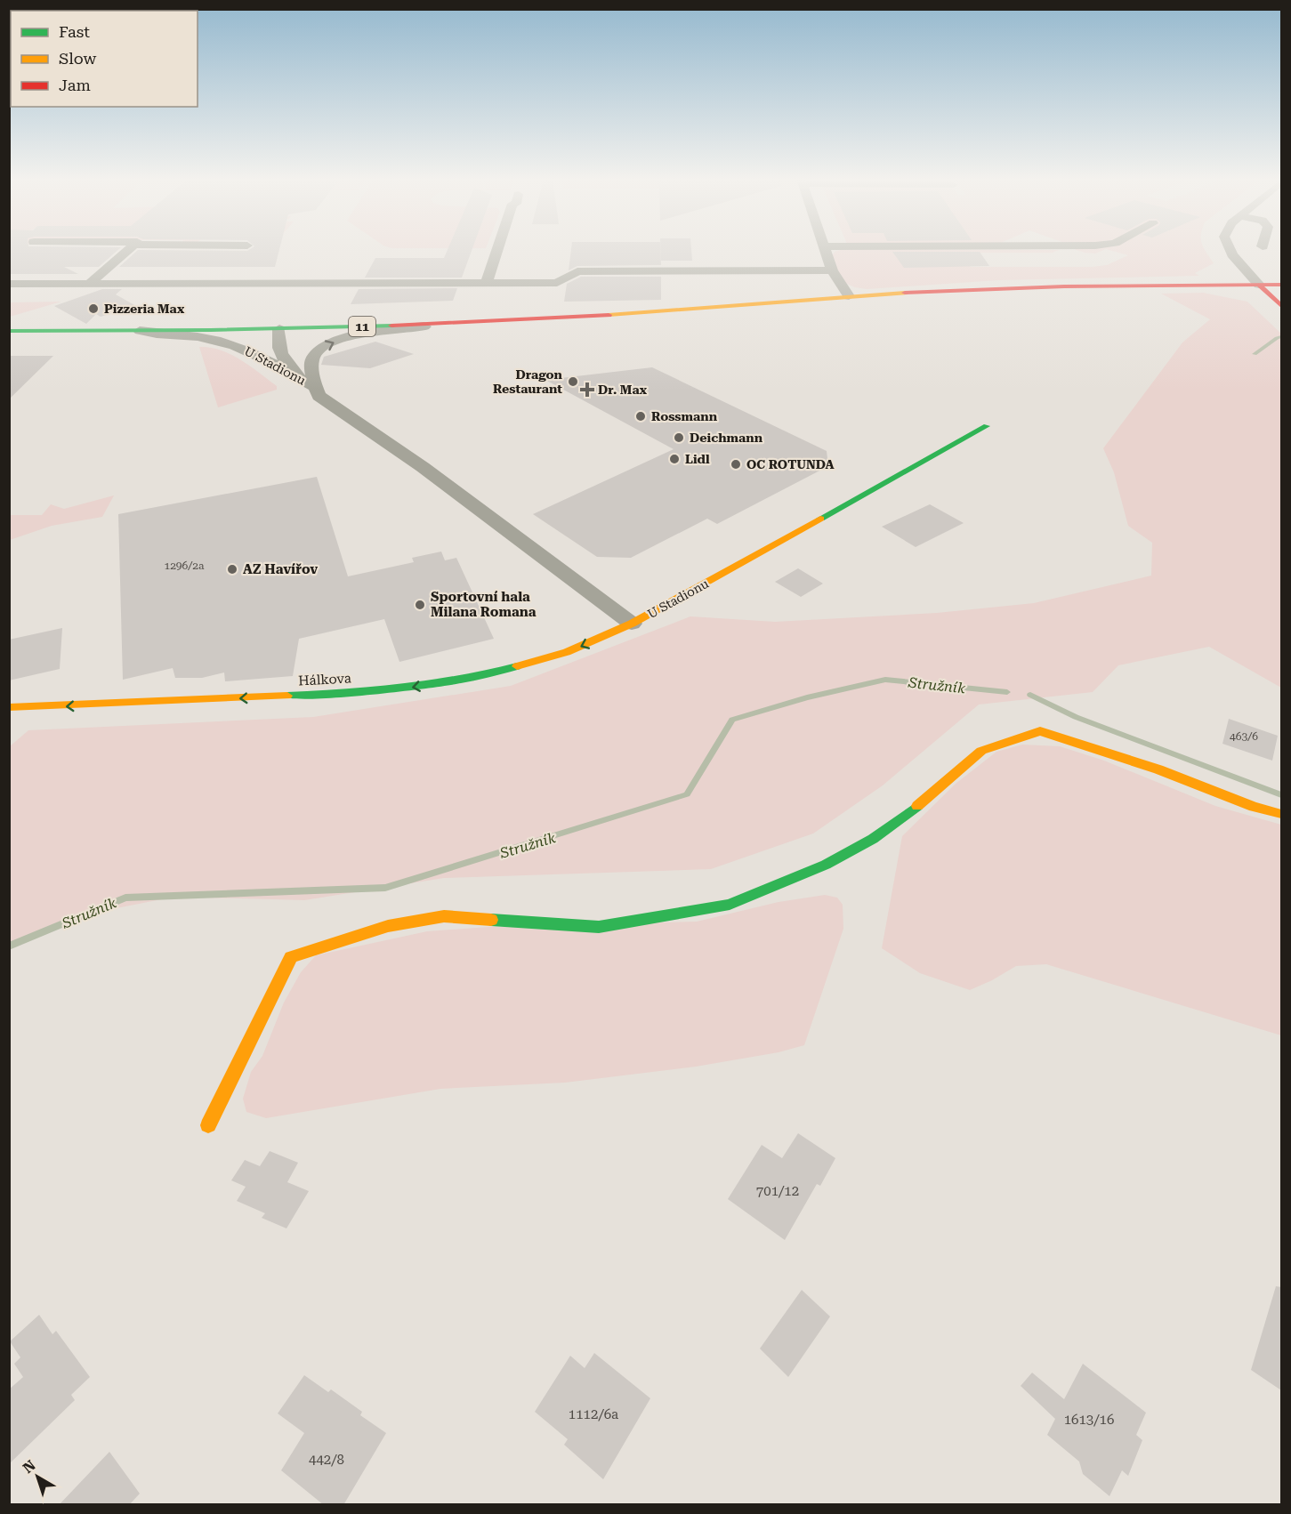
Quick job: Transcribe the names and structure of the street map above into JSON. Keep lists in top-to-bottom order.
{
  "streets": {
    "street": ["11", "U Stadionu", "Hálkova"]
  },
  "crossings": [
    ["11", "U Stadionu"],
    ["U Stadionu", "Hálkova"]
  ],
  "one_way": ["Hálkova"],
  "water": ["Stružník"],
  "places": {
    "other": [
      "Pizzeria Max",
      "Dragon Restaurant",
      "Rossmann",
      "Deichmann",
      "Lidl",
      "OC ROTUNDA",
      "AZ Havířov",
      "Sportovní hala Milana Romana"
    ],
    "health": ["Dr. Max"]
  },
  "house_numbers": [
    "1296/2a",
    "463/6",
    "701/12",
    "1112/6a",
    "1613/16",
    "442/8"
  ],
  "legend": ["Fast", "Slow", "Jam"],
  "north": "top left"
}
